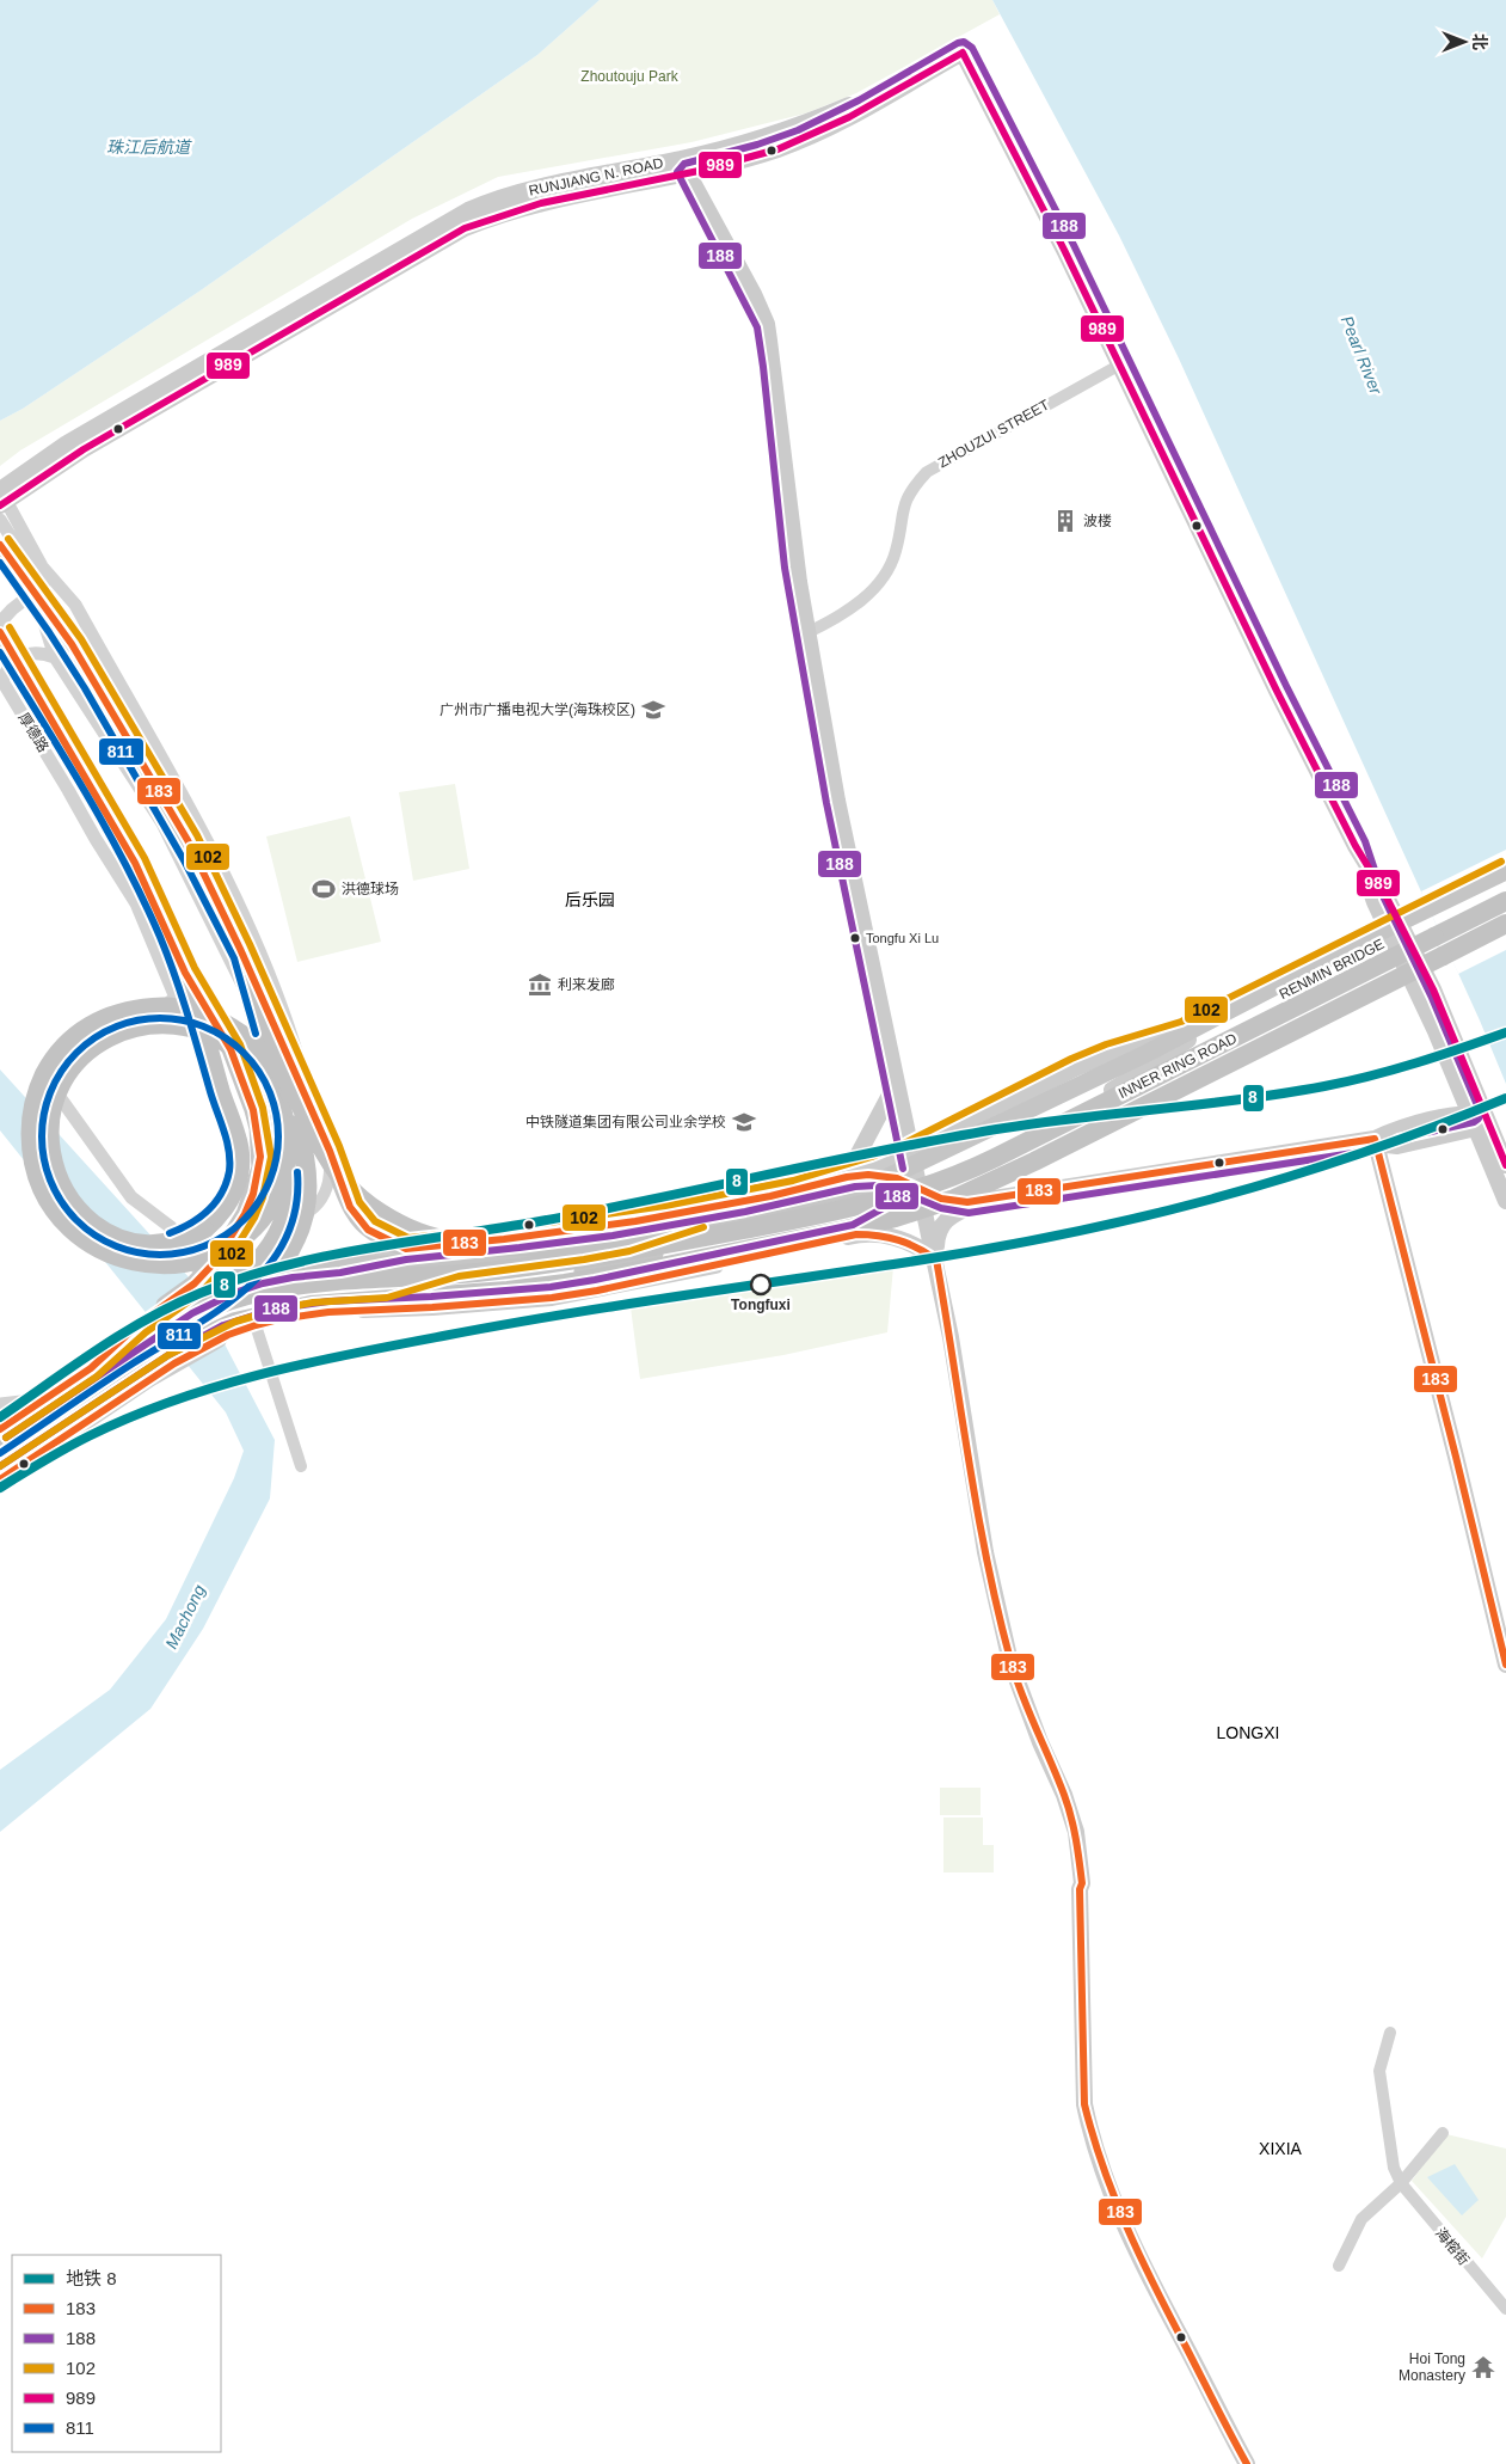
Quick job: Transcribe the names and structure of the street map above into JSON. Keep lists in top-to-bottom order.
{
  "streets": {
    "highway": ["INNER RING ROAD"],
    "main road": ["RUNJIANG N. ROAD", "RENMIN BRIDGE"],
    "street": ["ZHOUZUI STREET", "厚德路", "海榕街"]
  },
  "crossings": [
    ["RUNJIANG N. ROAD", "ZHOUZUI STREET"]
  ],
  "districts": ["后乐园", "LONGXI", "XIXIA"],
  "water": ["珠江后航道", "Pearl River", "Machong"],
  "parks": ["Zhoutouju Park"],
  "places": {
    "building": ["波楼"],
    "school or university": ["广州市广播电视大学(海珠校区)", "中铁隧道集团有限公司业余学校"],
    "sports": ["洪德球场"],
    "other": ["Tongfu Xi Lu", "Tongfuxi"],
    "museum": ["利来发廊"],
    "temple": ["Hoi Tong Monastery"]
  },
  "lines": [
    "transit line 188",
    "transit line 989",
    "transit line 102",
    "transit line 183",
    "transit line 811",
    "metro line 8"
  ],
  "legend": [
    "地铁 8",
    "183",
    "188",
    "102",
    "989",
    "811"
  ],
  "north": "right"
}
